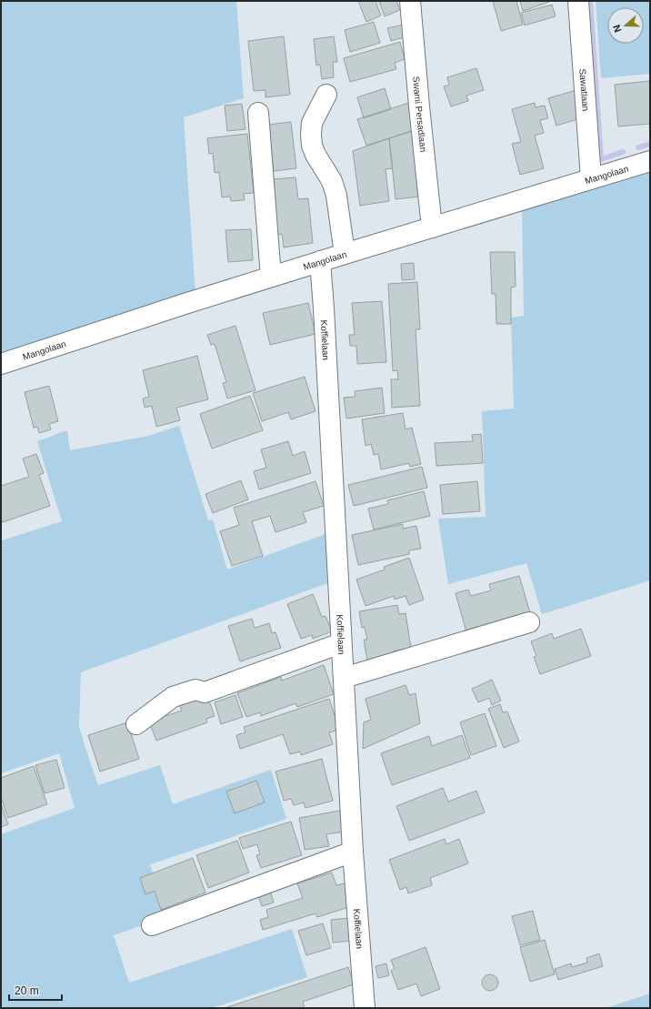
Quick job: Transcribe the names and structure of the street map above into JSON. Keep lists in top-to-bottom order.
{
  "streets": {
    "street": [
      "Sawatlaan",
      "Swami Persadlaan",
      "Mangolaan",
      "Koffielaan"
    ]
  },
  "crossings": [
    ["Sawatlaan", "Mangolaan"],
    ["Swami Persadlaan", "Mangolaan"],
    ["Mangolaan", "Koffielaan"]
  ],
  "scale_bar": "20 m",
  "north": "left"
}
